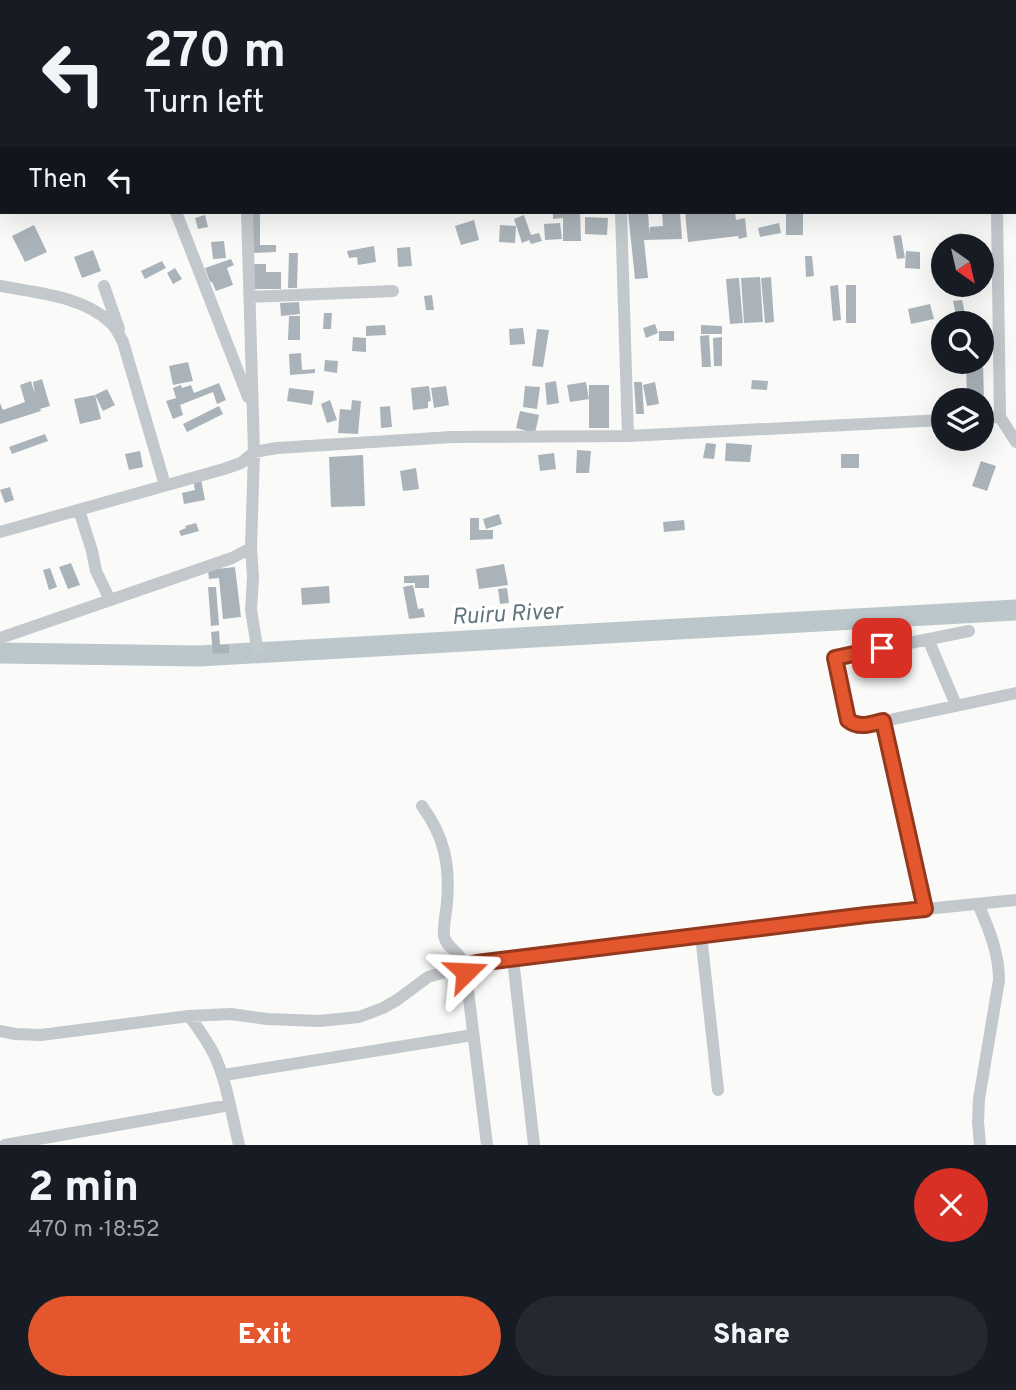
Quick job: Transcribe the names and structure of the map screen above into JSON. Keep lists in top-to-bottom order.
{
  "water": ["Ruiru River"],
  "north": "bottom right",
  "page": {
    "turn": ["270 m", "Turn left"],
    "then": "Then",
    "heading": ["2 min", "470 m · 18:52"],
    "buttons": ["Exit", "Share"]
  }
}
